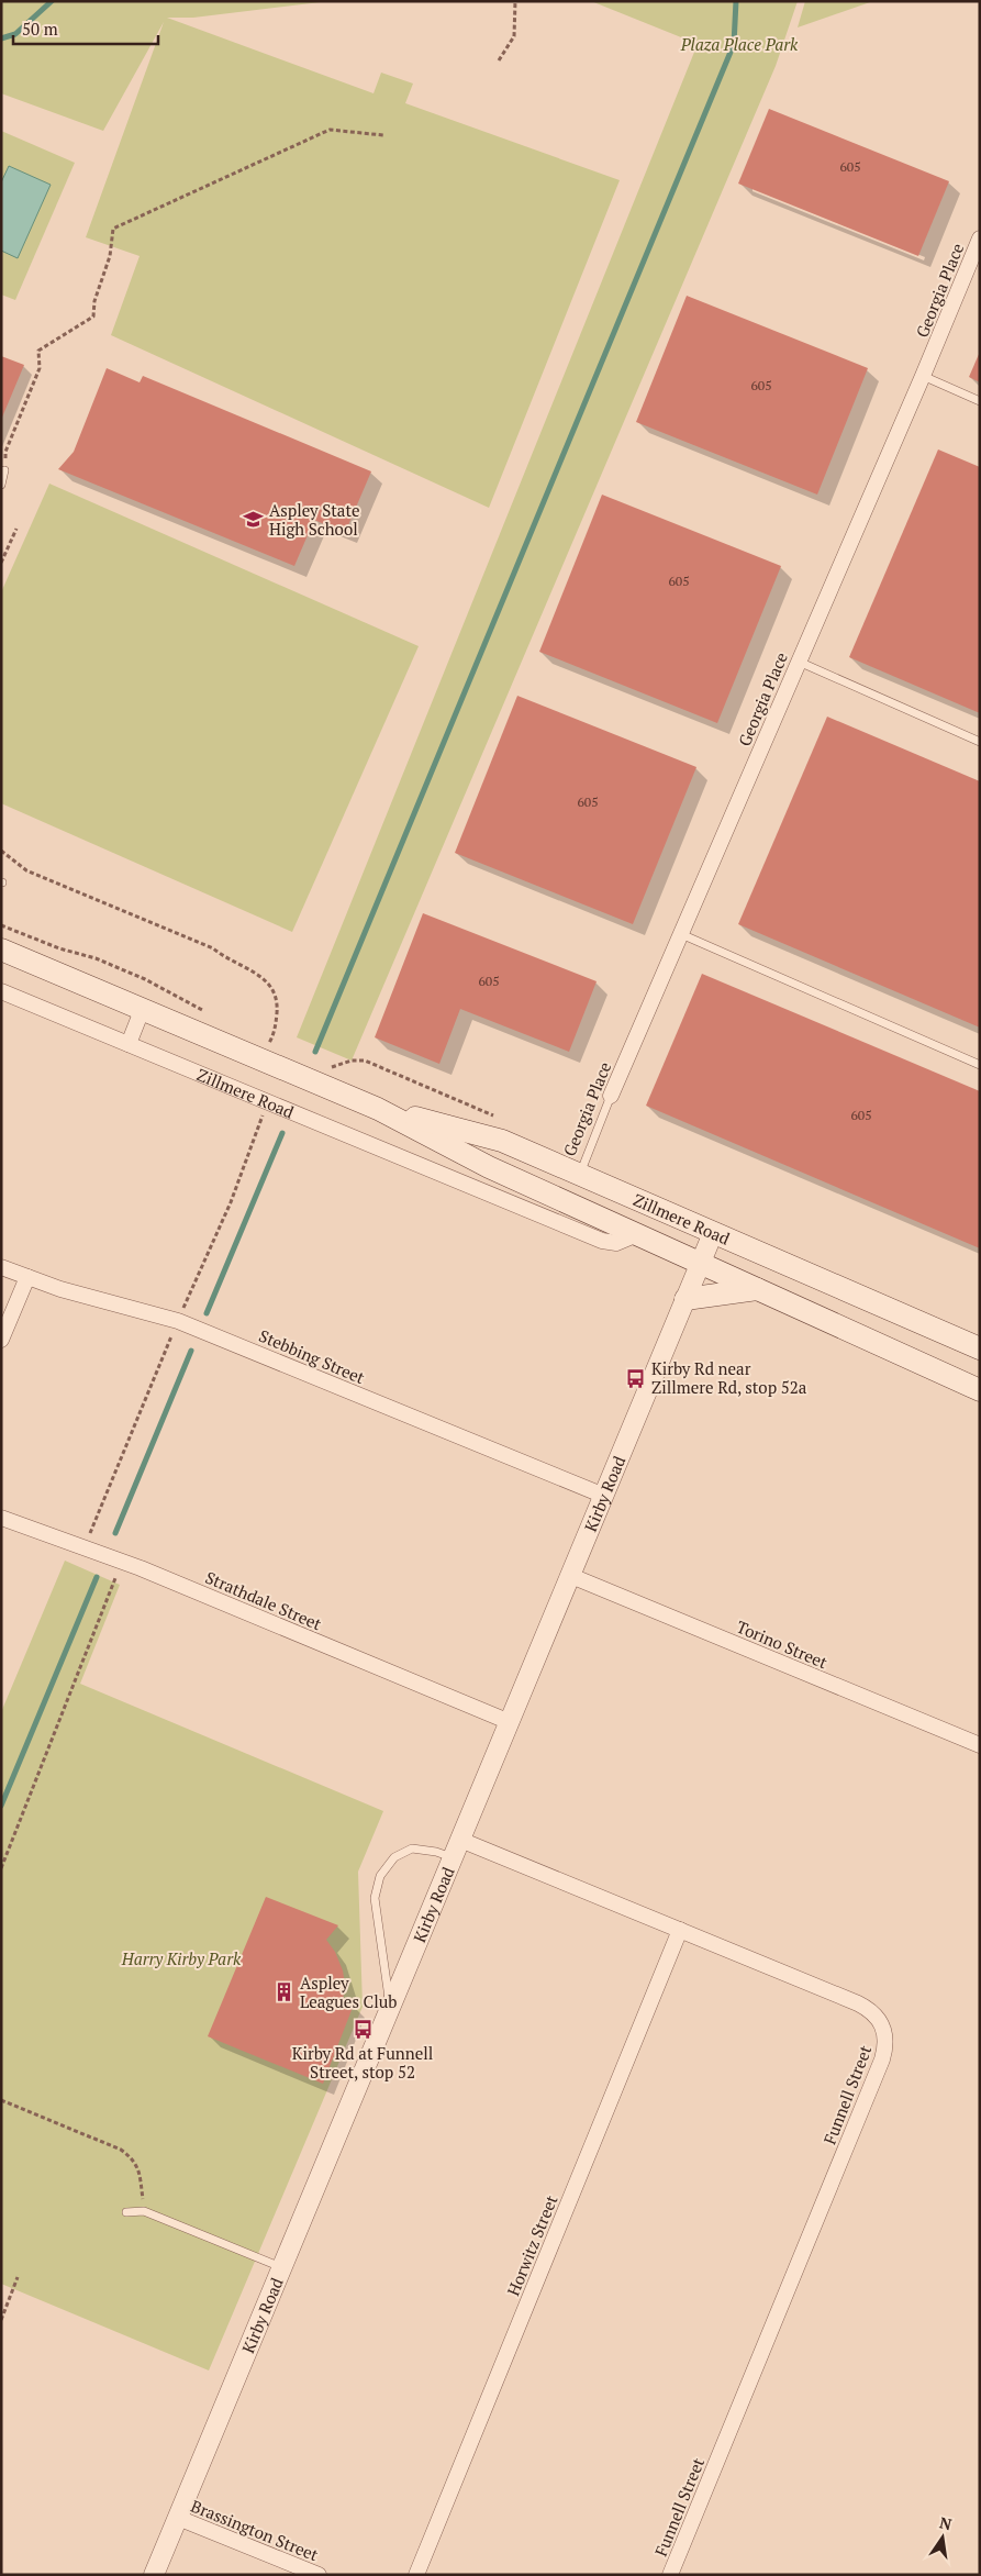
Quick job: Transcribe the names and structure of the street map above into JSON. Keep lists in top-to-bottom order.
{
  "streets": {
    "main road": ["Zillmere Road"],
    "street": [
      "Georgia Place",
      "Stebbing Street",
      "Kirby Road",
      "Strathdale Street",
      "Torino Street",
      "Funnell Street",
      "Horwitz Street",
      "Brassington Street"
    ]
  },
  "crossings": [
    ["Georgia Place", "Zillmere Road"],
    ["Zillmere Road", "Kirby Road"],
    ["Stebbing Street", "Kirby Road"],
    ["Kirby Road", "Strathdale Street"],
    ["Kirby Road", "Torino Street"],
    ["Kirby Road", "Funnell Street"],
    ["Kirby Road", "Brassington Street"],
    ["Funnell Street", "Horwitz Street"]
  ],
  "parks": ["Plaza Place Park", "Harry Kirby Park"],
  "places": {
    "school or university": ["Aspley State High School"],
    "bus stop": ["Kirby Rd near Zillmere Rd, stop 52a", "Kirby Rd at Funnell Street, stop 52"],
    "building": ["Aspley Leagues Club"]
  },
  "house_numbers": [
    "605",
    "605",
    "605",
    "605",
    "605",
    "605"
  ],
  "scale_bar": "50 m",
  "north": "top"
}
